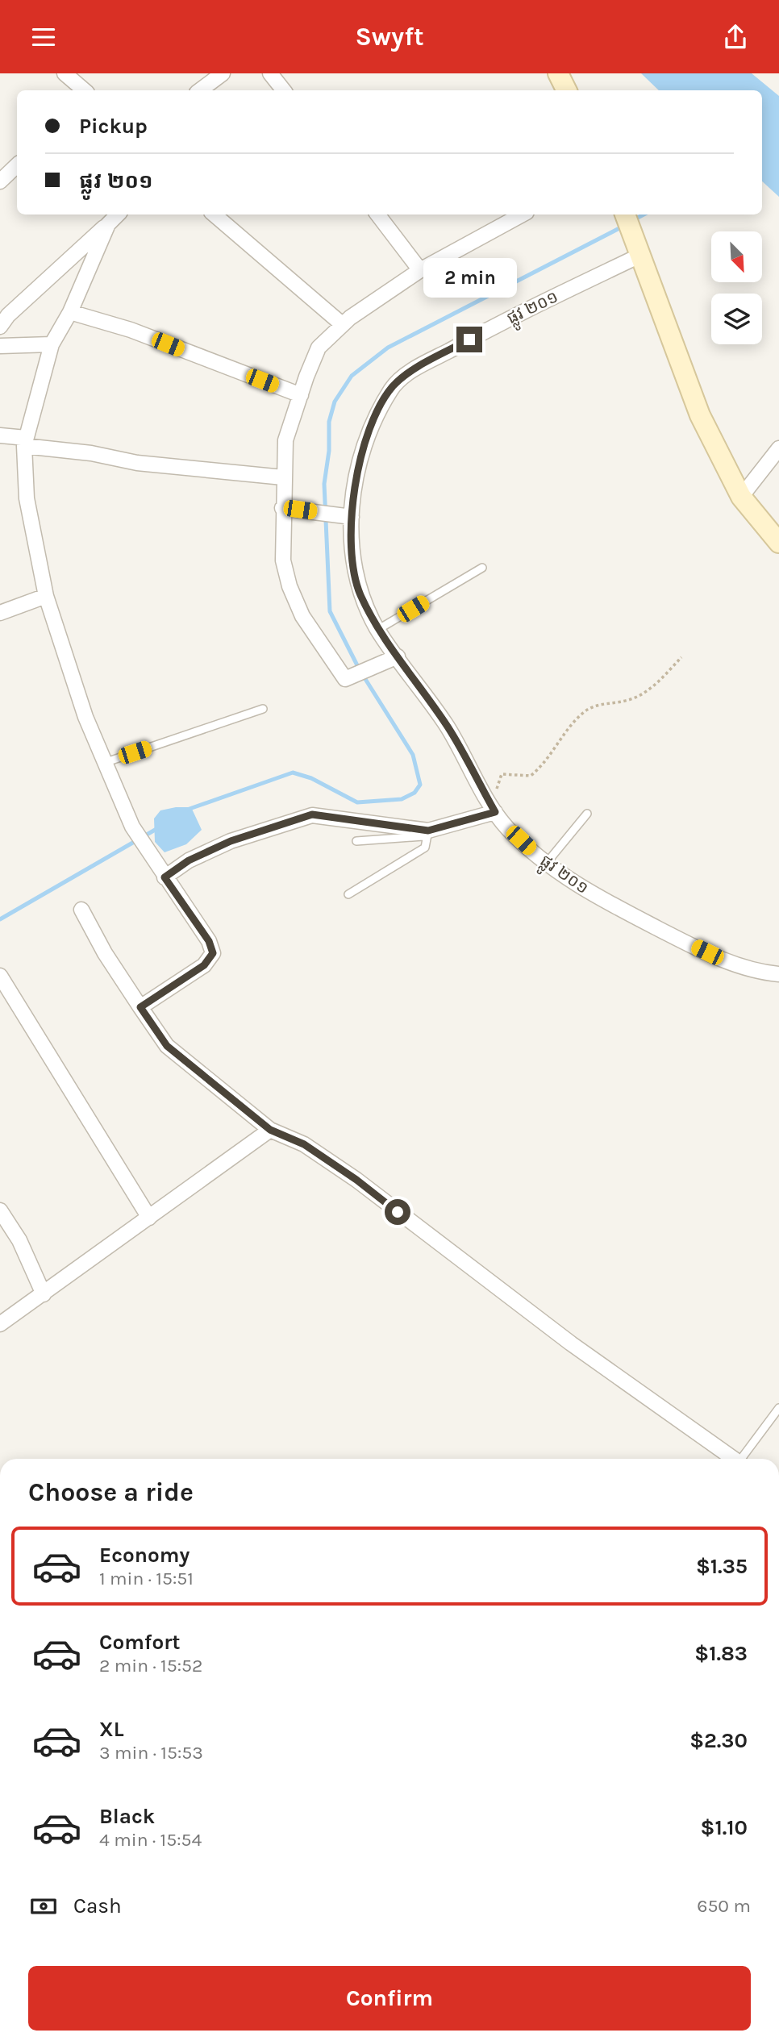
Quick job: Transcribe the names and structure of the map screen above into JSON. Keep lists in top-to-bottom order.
{
  "streets": {
    "street": ["ផ្លូវ ២០១"]
  },
  "north": "bottom right",
  "page": {
    "header": "Swyft",
    "banner": ["Pickup", "ផ្លូវ ២០១"],
    "bubble": "2 min",
    "heading": "Choose a ride",
    "list": [
      {
        "name": "Economy",
        "note": "1 min · 15:51",
        "value": "$1.35"
      },
      {
        "name": "Comfort",
        "note": "2 min · 15:52",
        "value": "$1.83"
      },
      {
        "name": "XL",
        "note": "3 min · 15:53",
        "value": "$2.30"
      },
      {
        "name": "Black",
        "note": "4 min · 15:54",
        "value": "$1.10"
      }
    ],
    "pay": ["Cash", "650 m"],
    "buttons": "Confirm"
  }
}
